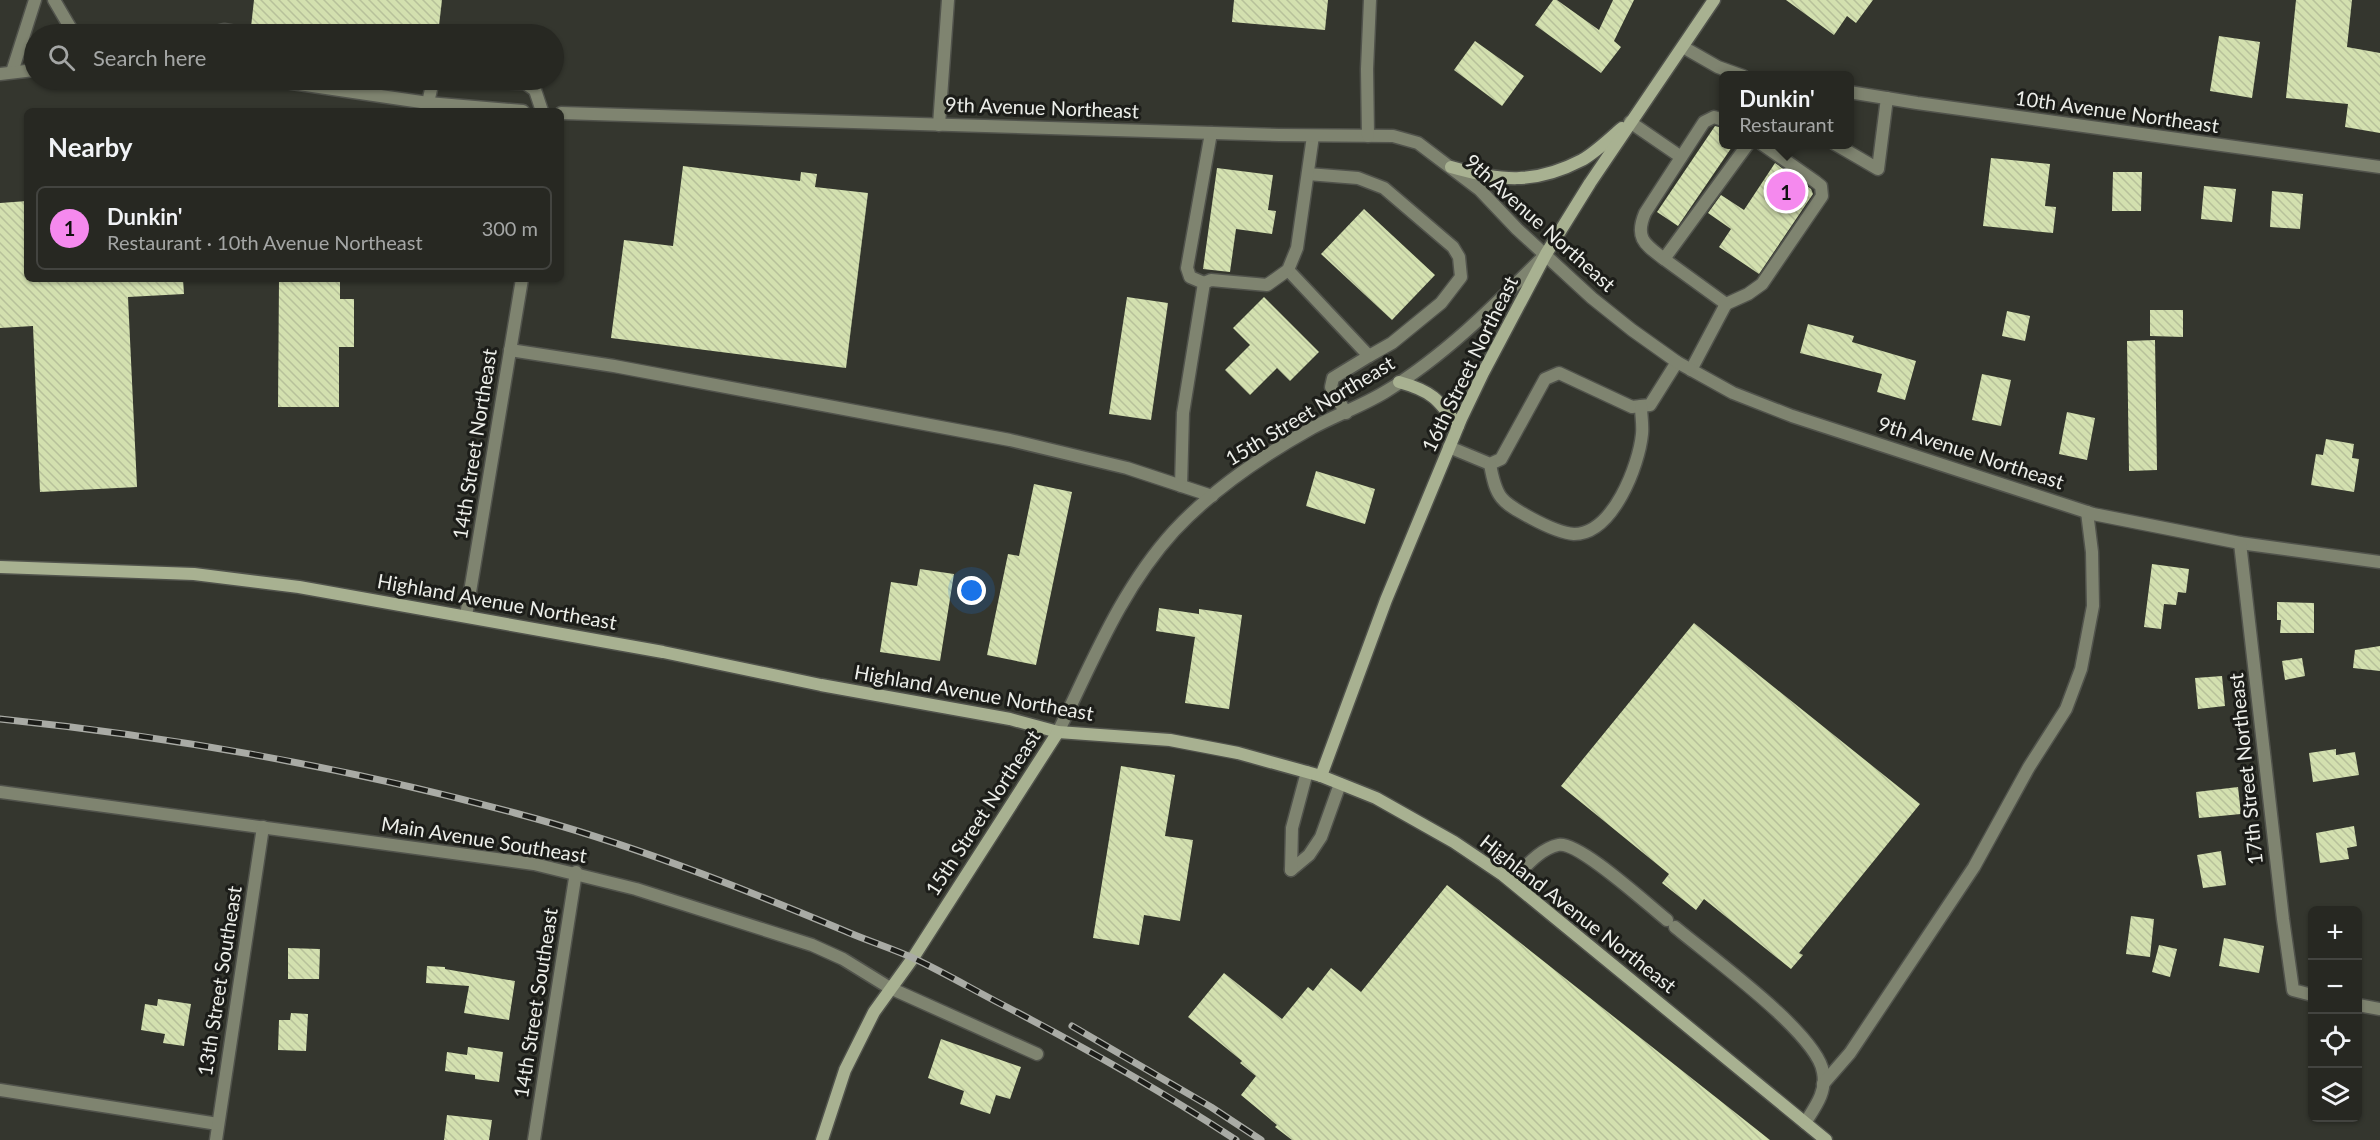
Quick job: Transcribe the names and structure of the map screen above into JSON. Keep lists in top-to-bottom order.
{
  "streets": {
    "main road": ["16th Street Northeast", "15th Street Northeast", "Highland Avenue Northeast"],
    "street": [
      "9th Avenue Northeast",
      "10th Avenue Northeast",
      "14th Street Northeast",
      "17th Street Northeast",
      "Main Avenue Southeast",
      "13th Street Southeast",
      "14th Street Southeast"
    ]
  },
  "crossings": [
    ["9th Avenue Northeast", "16th Street Northeast"],
    ["9th Avenue Northeast", "15th Street Northeast"],
    ["9th Avenue Northeast", "17th Street Northeast"],
    ["16th Street Northeast", "15th Street Northeast"],
    ["16th Street Northeast", "Highland Avenue Northeast"],
    ["15th Street Northeast", "Highland Avenue Northeast"],
    ["15th Street Northeast", "Main Avenue Southeast"],
    ["14th Street Northeast", "Highland Avenue Northeast"],
    ["Main Avenue Southeast", "13th Street Southeast"],
    ["Main Avenue Southeast", "14th Street Southeast"]
  ],
  "page": {
    "search": "Search here",
    "popup": ["Dunkin'", "Restaurant"],
    "heading": "Nearby",
    "pins": "1",
    "list": [
      {
        "mark": "1",
        "name": "Dunkin'",
        "note": "Restaurant · 10th Avenue Northeast",
        "value": "300 m"
      }
    ],
    "map_buttons": ["+", "−"]
  }
}
